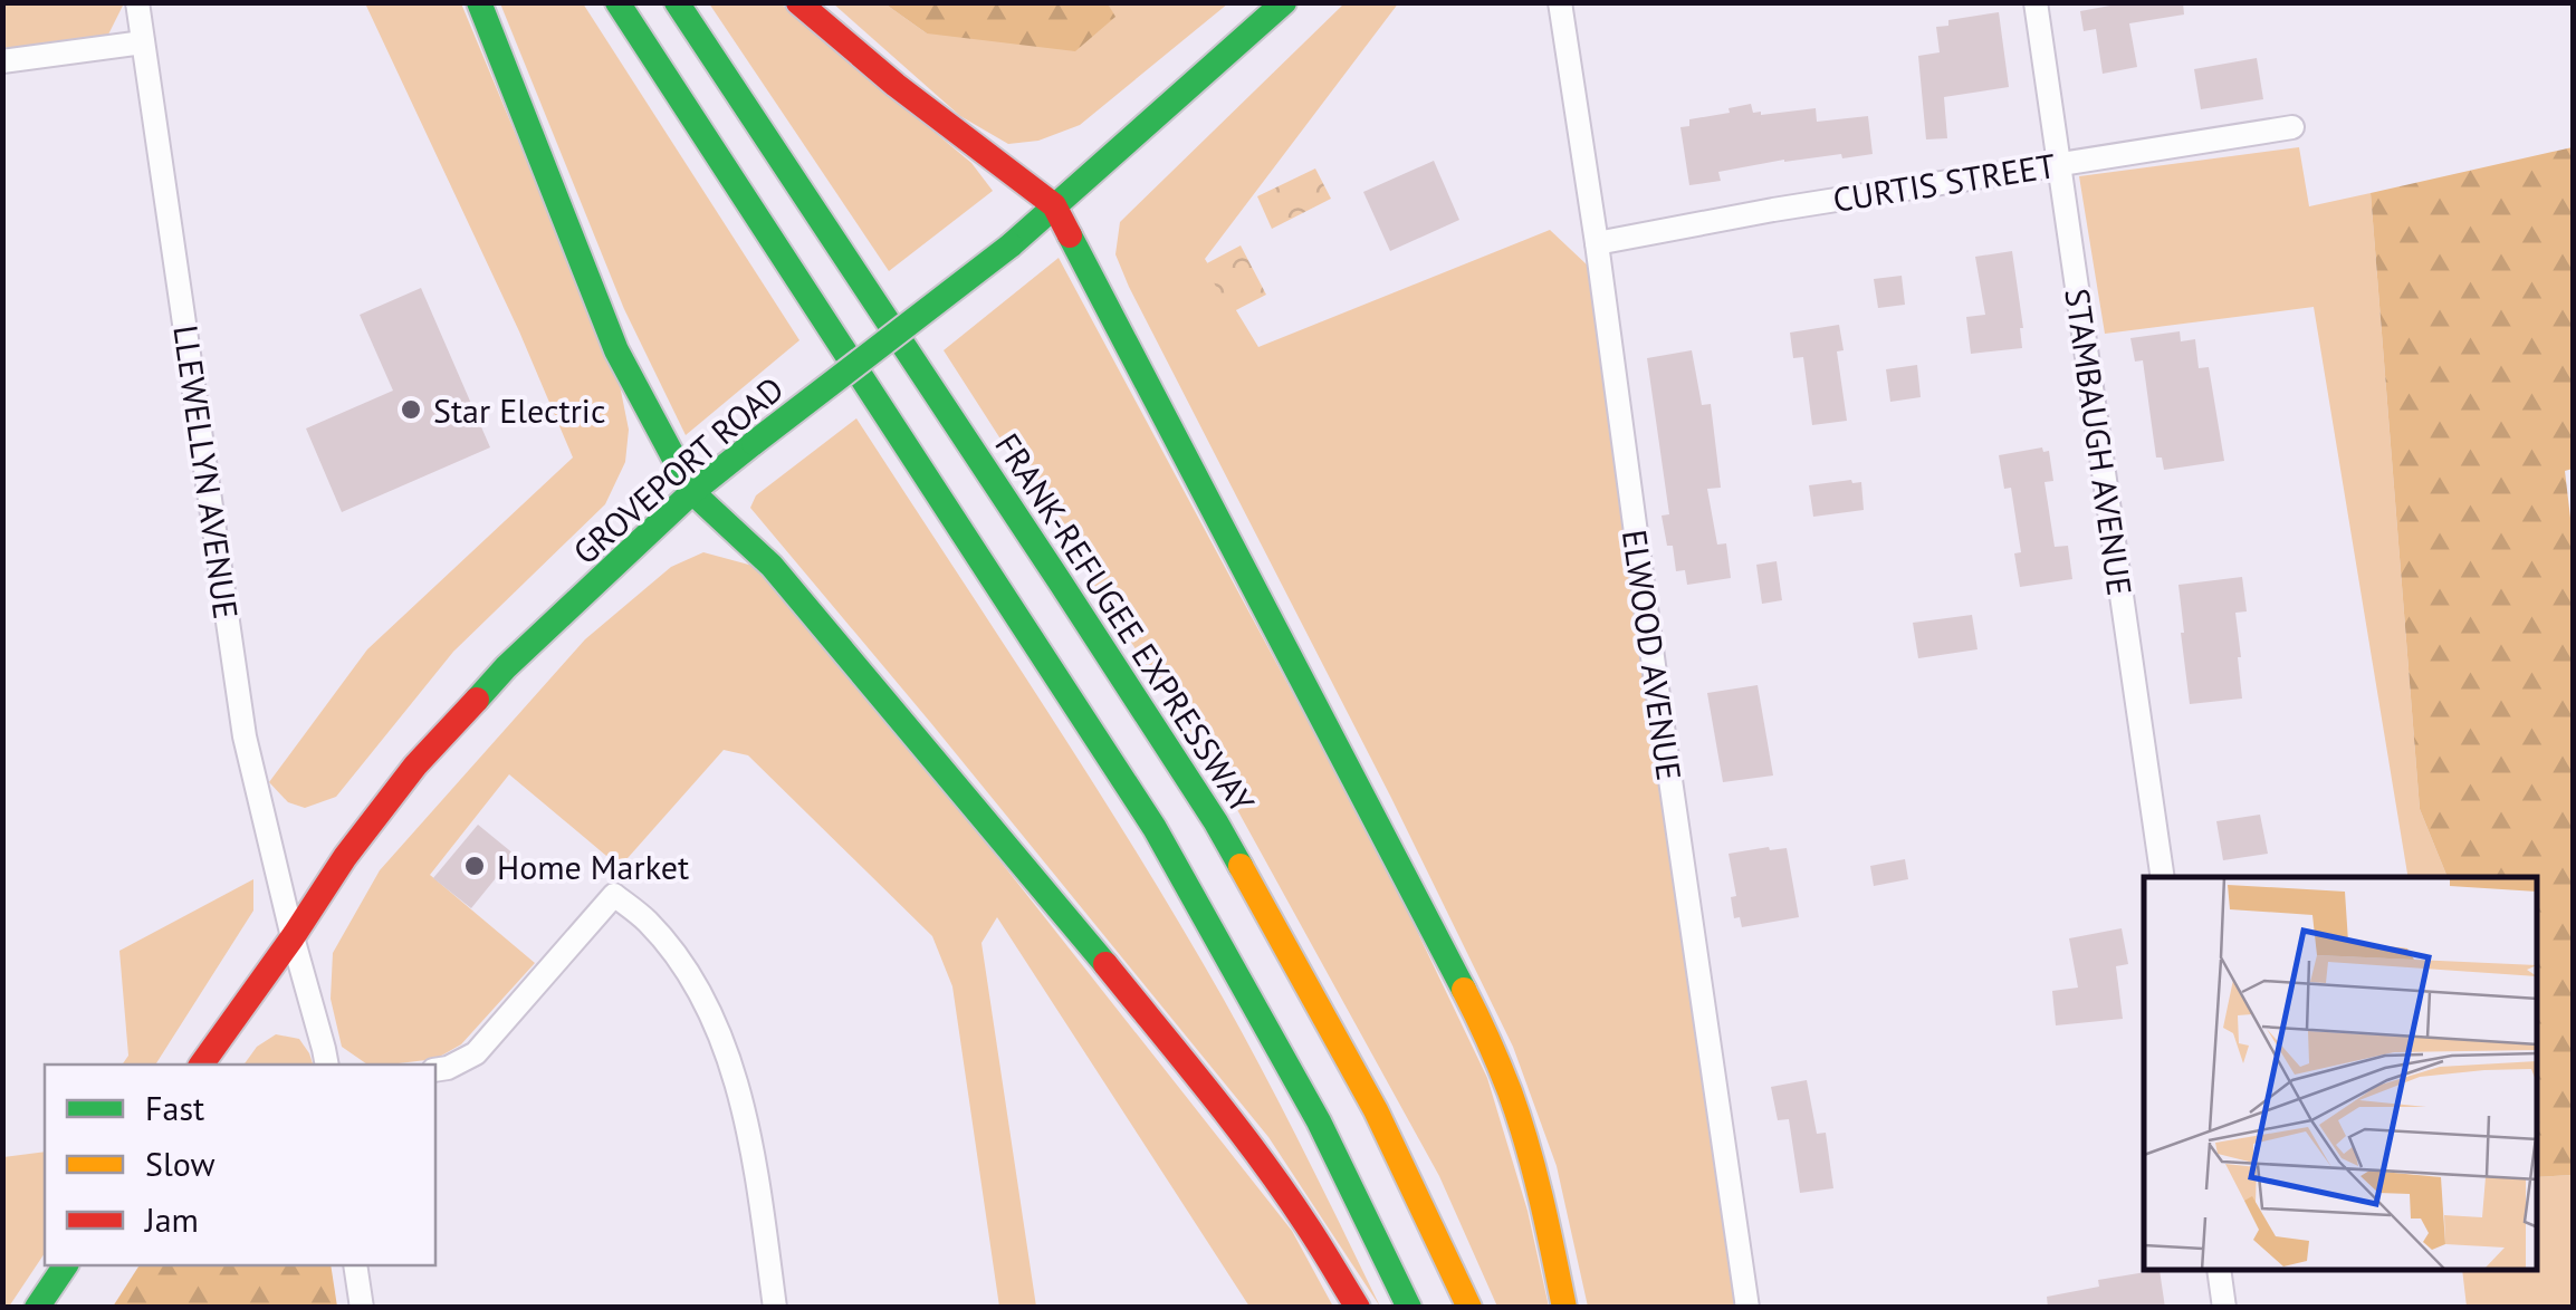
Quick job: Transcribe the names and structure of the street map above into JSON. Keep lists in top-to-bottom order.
{
  "streets": {
    "main road": ["GROVEPORT ROAD", "FRANK-REFUGEE EXPRESSWAY"],
    "street": [
      "CURTIS STREET",
      "STAMBAUGH AVENUE",
      "LLEWELLYN AVENUE",
      "ELWOOD AVENUE"
    ]
  },
  "crossings": [
    ["CURTIS STREET", "STAMBAUGH AVENUE"],
    ["CURTIS STREET", "ELWOOD AVENUE"],
    ["GROVEPORT ROAD", "LLEWELLYN AVENUE"]
  ],
  "places": ["Star Electric", "Home Market"],
  "legend": ["Fast", "Slow", "Jam"]
}
